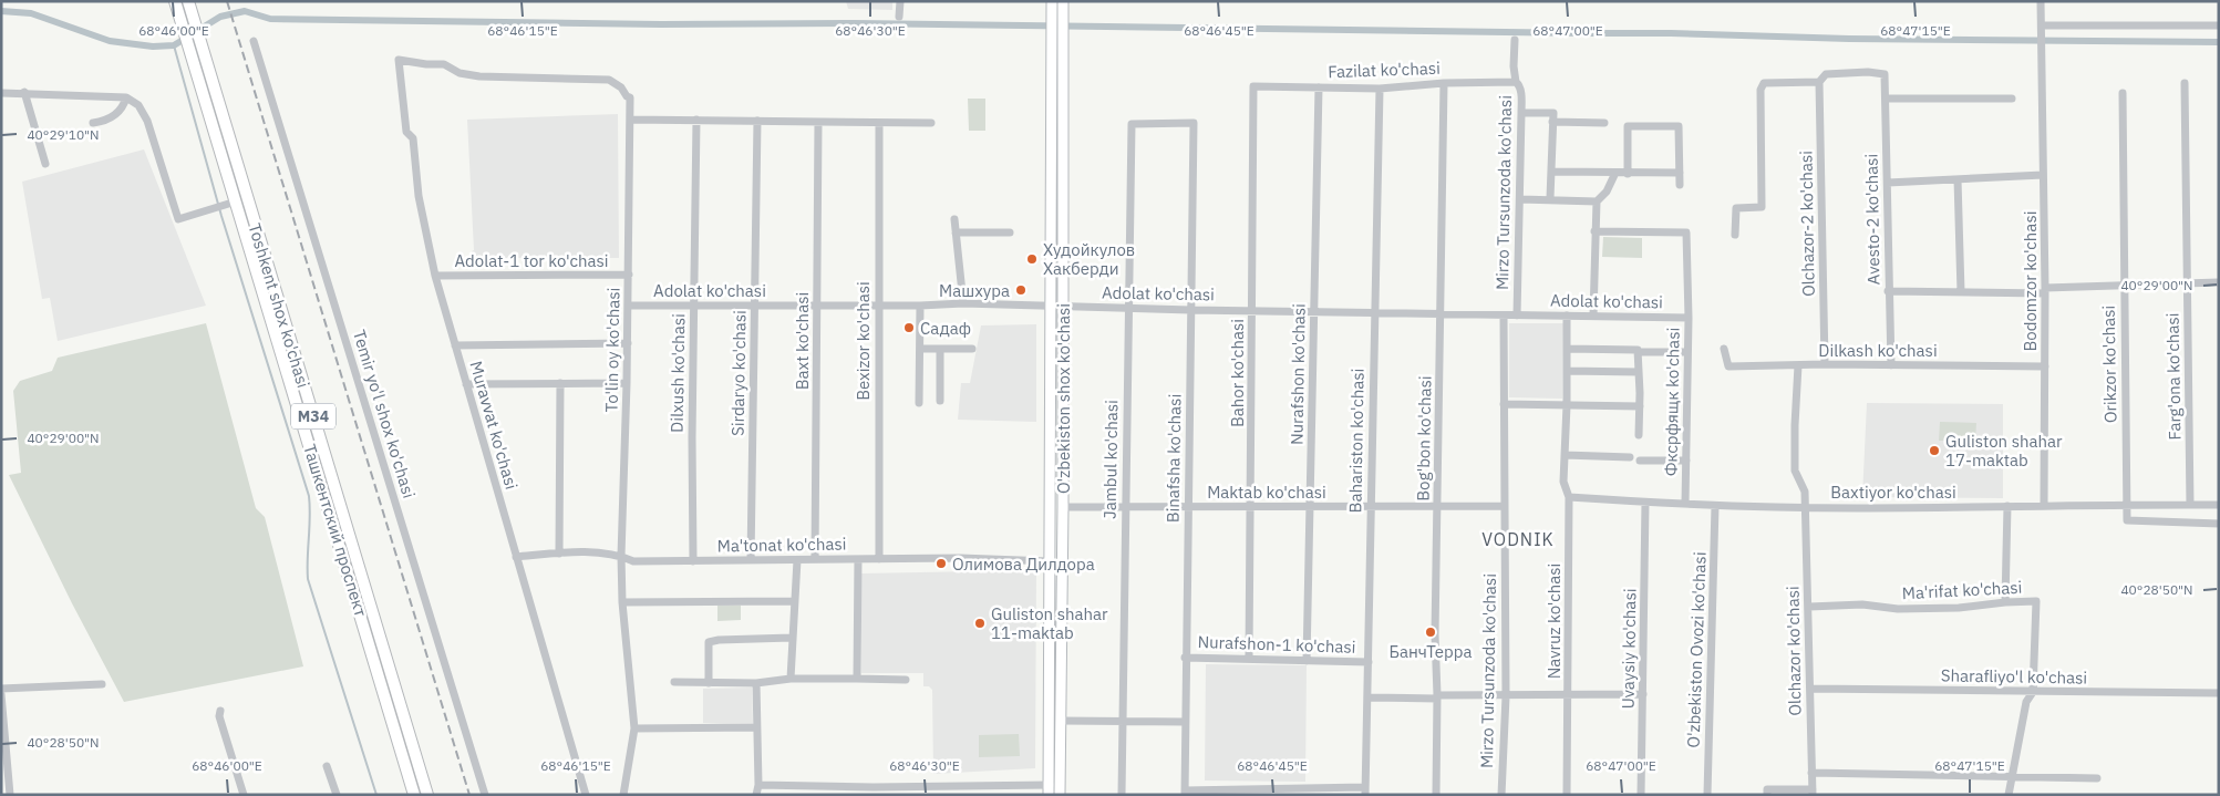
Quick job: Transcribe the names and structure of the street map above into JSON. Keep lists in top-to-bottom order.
{
  "streets": {
    "highway": ["Toshkent shox ko'chasi", "M34", "Ташкентский проспект"],
    "main road": ["O'zbekiston shox ko'chasi"],
    "street": [
      "Fazilat ko'chasi",
      "Mirzo Tursunzoda ko'chasi",
      "Avesto-2 ko'chasi",
      "Olchazor-2 ko'chasi",
      "Adolat-1 tor ko'chasi",
      "Bodomzor ko'chasi",
      "Adolat ko'chasi",
      "Baxt ko'chasi",
      "Bexizor ko'chasi",
      "To'lin oy ko'chasi",
      "Dilkash ko'chasi",
      "Orikzor ko'chasi",
      "Dilxush ko'chasi",
      "Sirdaryo ko'chasi",
      "Bahor ko'chasi",
      "Nurafshon ko'chasi",
      "Farg'ona ko'chasi",
      "Фксрфящк ko'chasi",
      "Temir yo'l shox ko'chasi",
      "Muravvat ko'chasi",
      "Bog'bon ko'chasi",
      "Bahariston ko'chasi",
      "Binafsha ko'chasi",
      "Jambul ko'chasi",
      "Maktab ko'chasi",
      "Baxtiyor ko'chasi",
      "Ma'tonat ko'chasi",
      "Ma'rifat ko'chasi",
      "Navruz ko'chasi",
      "Nurafshon-1 ko'chasi",
      "Uvaysiy ko'chasi",
      "O'zbekiston Ovozi ko'chasi",
      "Olchazor ko'chasi",
      "Sharafliyo'l ko'chasi"
    ]
  },
  "crossings": [
    ["Fazilat ko'chasi", "Mirzo Tursunzoda ko'chasi"],
    ["Fazilat ko'chasi", "Bahor ko'chasi"],
    ["Fazilat ko'chasi", "Nurafshon ko'chasi"],
    ["Fazilat ko'chasi", "Bog'bon ko'chasi"],
    ["Fazilat ko'chasi", "Bahariston ko'chasi"],
    ["Mirzo Tursunzoda ko'chasi", "Adolat ko'chasi"],
    ["Mirzo Tursunzoda ko'chasi", "Maktab ko'chasi"],
    ["Avesto-2 ko'chasi", "Olchazor-2 ko'chasi"],
    ["Avesto-2 ko'chasi", "Dilkash ko'chasi"],
    ["Olchazor-2 ko'chasi", "Dilkash ko'chasi"],
    ["Adolat-1 tor ko'chasi", "To'lin oy ko'chasi"],
    ["Adolat-1 tor ko'chasi", "Muravvat ko'chasi"],
    ["Bodomzor ko'chasi", "Dilkash ko'chasi"],
    ["Bodomzor ko'chasi", "Baxtiyor ko'chasi"],
    ["Adolat ko'chasi", "Baxt ko'chasi"],
    ["Adolat ko'chasi", "Bexizor ko'chasi"],
    ["Adolat ko'chasi", "To'lin oy ko'chasi"],
    ["Adolat ko'chasi", "Dilxush ko'chasi"],
    ["Adolat ko'chasi", "Sirdaryo ko'chasi"],
    ["Adolat ko'chasi", "Bahor ko'chasi"],
    ["Adolat ko'chasi", "Nurafshon ko'chasi"],
    ["Adolat ko'chasi", "O'zbekiston shox ko'chasi"],
    ["Adolat ko'chasi", "Фксрфящк ko'chasi"],
    ["Adolat ko'chasi", "Bog'bon ko'chasi"],
    ["Adolat ko'chasi", "Bahariston ko'chasi"],
    ["Adolat ko'chasi", "Binafsha ko'chasi"],
    ["Adolat ko'chasi", "Jambul ko'chasi"],
    ["Adolat ko'chasi", "Navruz ko'chasi"],
    ["Baxt ko'chasi", "Ma'tonat ko'chasi"],
    ["Bexizor ko'chasi", "Ma'tonat ko'chasi"],
    ["To'lin oy ko'chasi", "Muravvat ko'chasi"],
    ["To'lin oy ko'chasi", "Ma'tonat ko'chasi"],
    ["Dilkash ko'chasi", "Olchazor ko'chasi"],
    ["Orikzor ko'chasi", "Baxtiyor ko'chasi"],
    ["Dilxush ko'chasi", "Ma'tonat ko'chasi"],
    ["Sirdaryo ko'chasi", "Ma'tonat ko'chasi"],
    ["Bahor ko'chasi", "Maktab ko'chasi"],
    ["Bahor ko'chasi", "Nurafshon-1 ko'chasi"],
    ["Nurafshon ko'chasi", "Maktab ko'chasi"],
    ["Nurafshon ko'chasi", "Nurafshon-1 ko'chasi"],
    ["Farg'ona ko'chasi", "Baxtiyor ko'chasi"],
    ["O'zbekiston shox ko'chasi", "Maktab ko'chasi"],
    ["O'zbekiston shox ko'chasi", "Ma'tonat ko'chasi"],
    ["Фксрфящк ko'chasi", "Baxtiyor ko'chasi"],
    ["Muravvat ko'chasi", "Ma'tonat ko'chasi"],
    ["Bog'bon ko'chasi", "Maktab ko'chasi"],
    ["Bahariston ko'chasi", "Maktab ko'chasi"],
    ["Bahariston ko'chasi", "Nurafshon-1 ko'chasi"],
    ["Binafsha ko'chasi", "Jambul ko'chasi"],
    ["Binafsha ko'chasi", "Maktab ko'chasi"],
    ["Binafsha ko'chasi", "Nurafshon-1 ko'chasi"],
    ["Jambul ko'chasi", "Maktab ko'chasi"],
    ["Baxtiyor ko'chasi", "Navruz ko'chasi"],
    ["Baxtiyor ko'chasi", "Uvaysiy ko'chasi"],
    ["Baxtiyor ko'chasi", "O'zbekiston Ovozi ko'chasi"],
    ["Baxtiyor ko'chasi", "Olchazor ko'chasi"],
    ["Ma'rifat ko'chasi", "Olchazor ko'chasi"],
    ["Ma'rifat ko'chasi", "Sharafliyo'l ko'chasi"],
    ["Olchazor ko'chasi", "Sharafliyo'l ko'chasi"]
  ],
  "districts": ["VODNIK"],
  "places": [
    "Худойкулов Хакберди",
    "Машхура",
    "Садаф",
    "Guliston shahar 17-maktab",
    "Олимова Дилдора",
    "Guliston shahar 11-maktab",
    "БанчТерра"
  ],
  "coordinates": [
    "68°46'00\"E",
    "68°46'15\"E",
    "68°46'30\"E",
    "68°46'45\"E",
    "68°47'00\"E",
    "68°47'15\"E",
    "40°29'10\"N",
    "40°29'00\"N",
    "40°28'50\"N"
  ]
}
